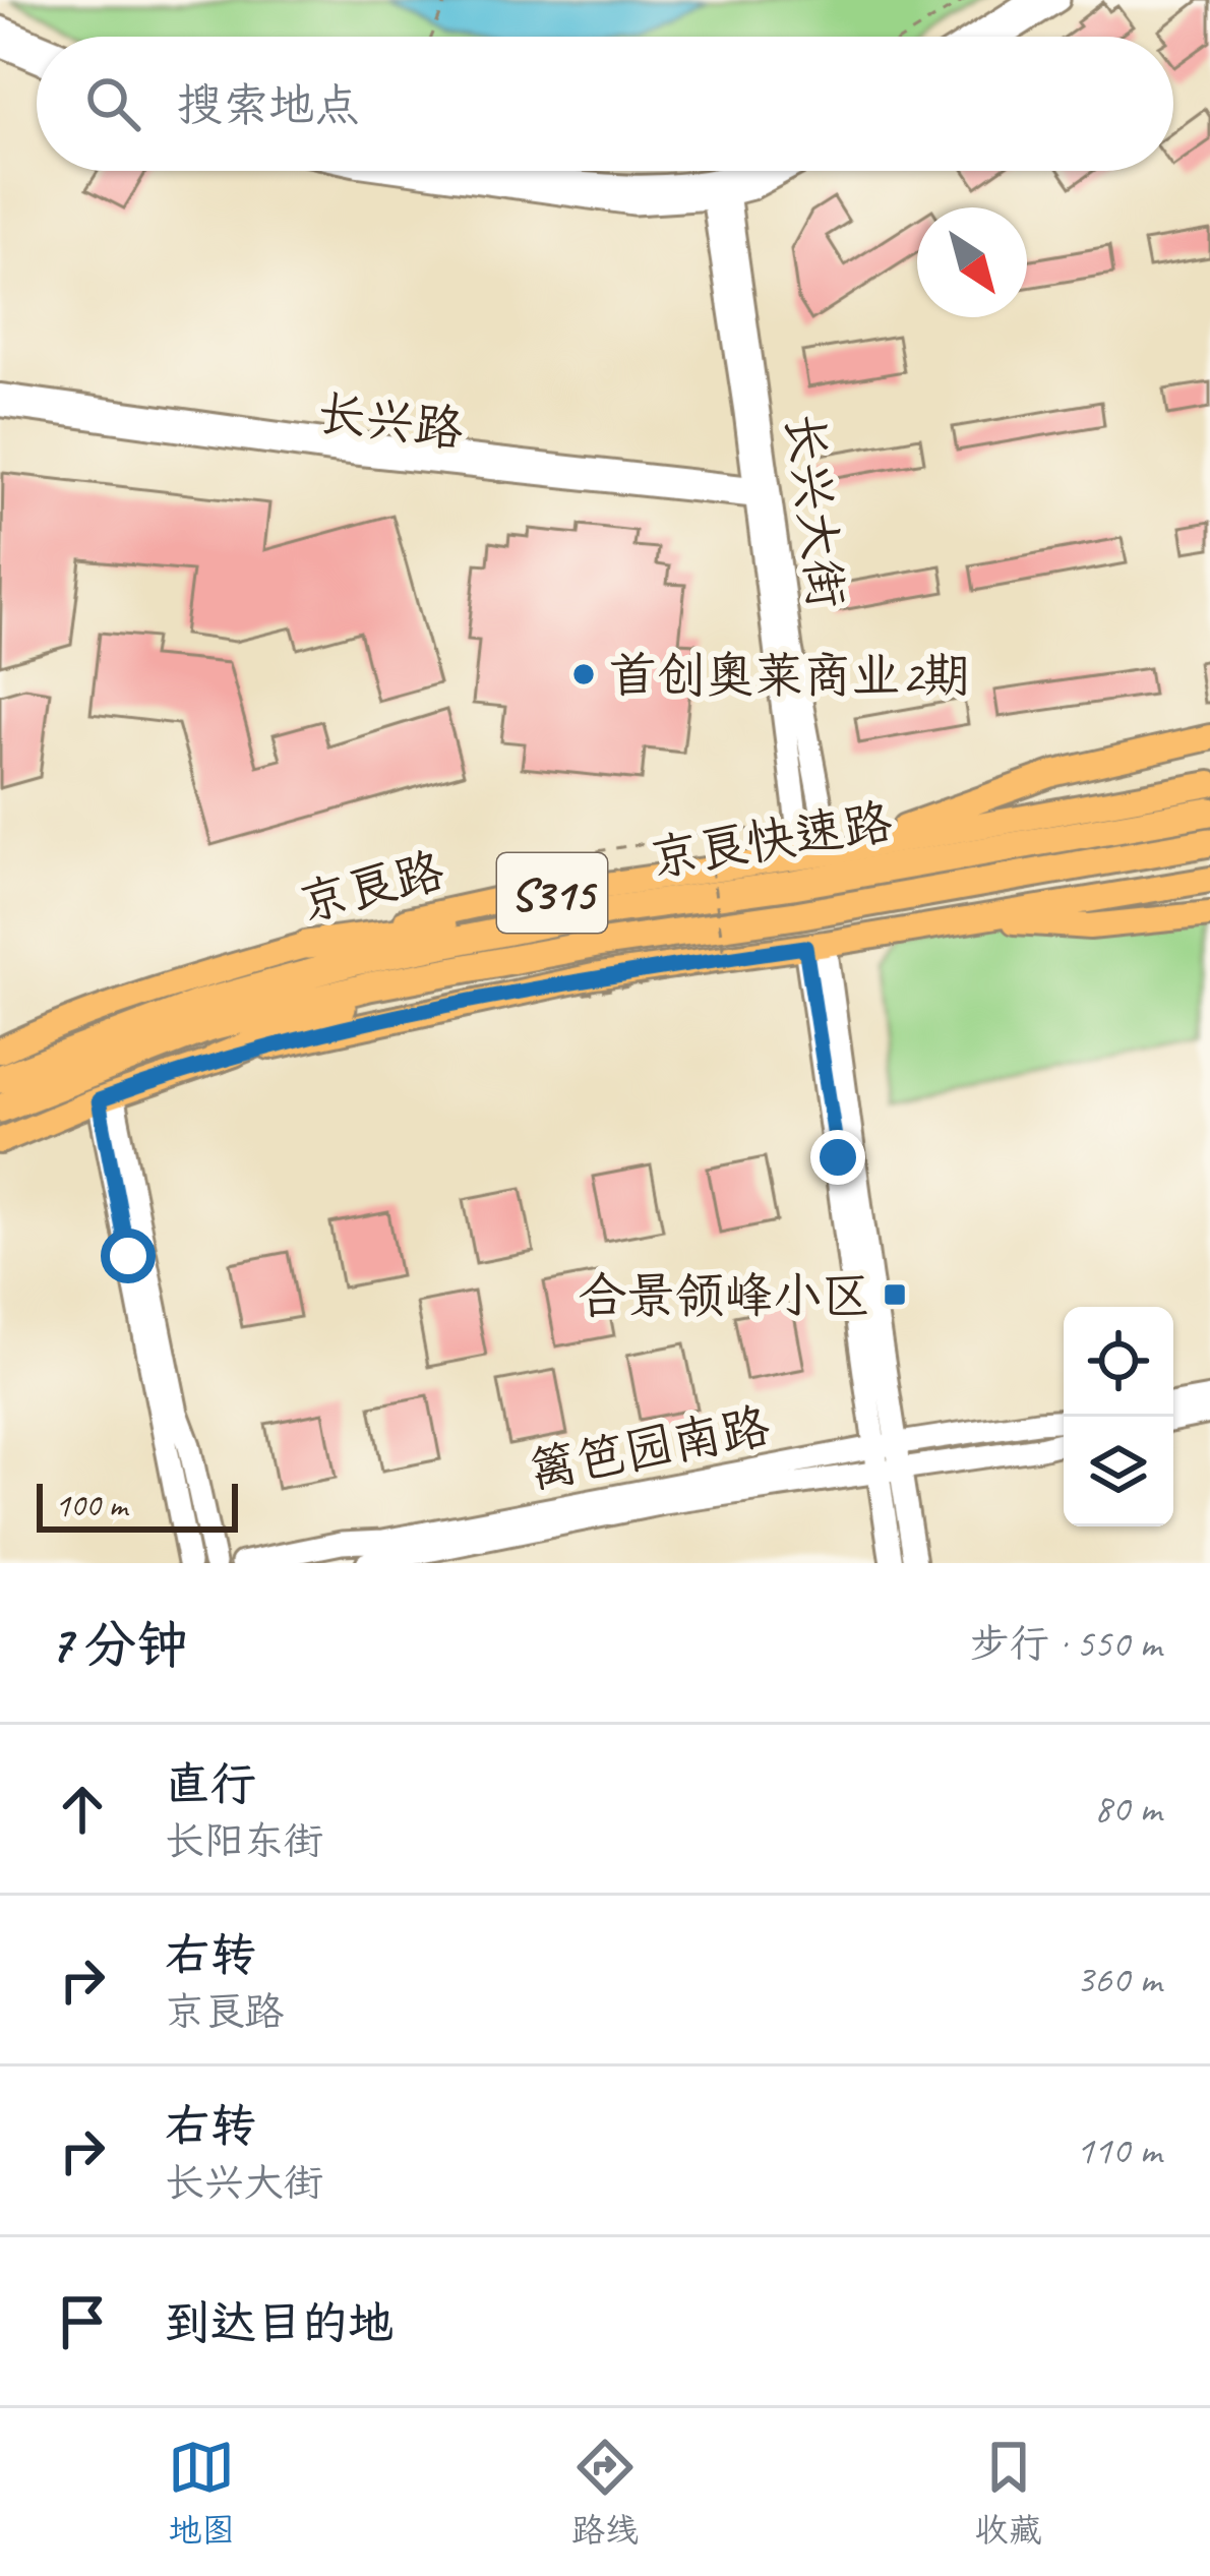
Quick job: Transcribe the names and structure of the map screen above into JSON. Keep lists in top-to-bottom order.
{
  "streets": {
    "highway": ["京良快速路"],
    "main road": ["京良路", "S315"],
    "street": ["长兴路", "长兴大街", "篱笆园南路"]
  },
  "crossings": [
    ["长兴路", "长兴大街"],
    ["长兴大街", "京良路"]
  ],
  "places": {
    "other": ["首创奥莱商业2期"],
    "transit": ["合景领峰小区"]
  },
  "scale_bar": "100 m",
  "north": "bottom right",
  "page": {
    "search": "搜索地点",
    "scale": "100 m",
    "heading": ["7 分钟", "步行 · 550 m"],
    "list": [
      ["直行", "长阳东街", "80 m"],
      ["右转", "京良路", "360 m"],
      ["右转", "长兴大街", "110 m"],
      "到达目的地"
    ],
    "nav": ["地图", "路线", "收藏"]
  }
}
